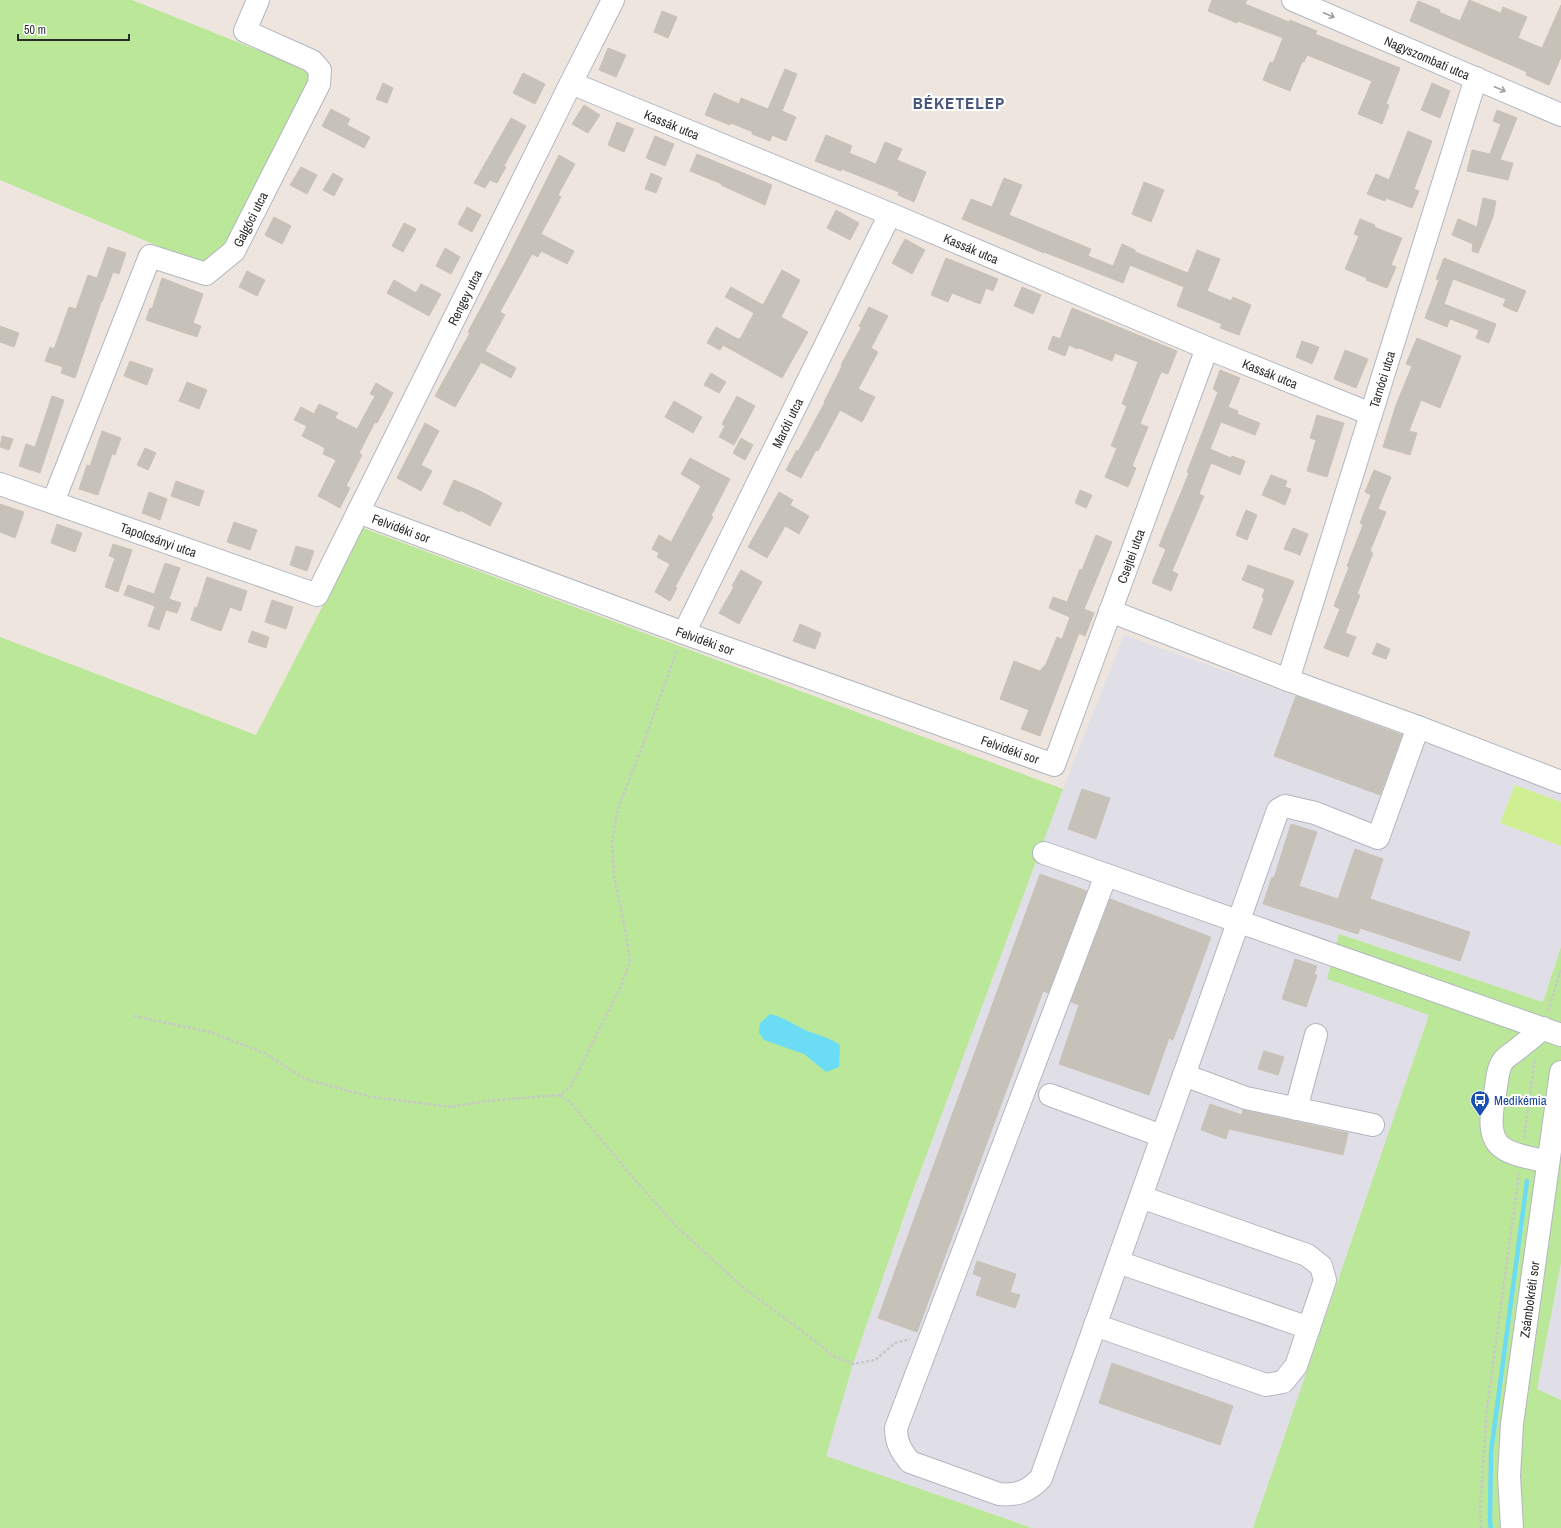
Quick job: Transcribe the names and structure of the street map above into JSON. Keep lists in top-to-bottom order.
{
  "streets": {
    "street": [
      "Nagyszombati utca",
      "Kassák utca",
      "Galgóci utca",
      "Rengey utca",
      "Tarnóci utca",
      "Maróti utca",
      "Felvidéki sor",
      "Tapolcsányi utca",
      "Csejtei utca",
      "Zsámbokréti sor"
    ]
  },
  "crossings": [
    ["Nagyszombati utca", "Tarnóci utca"],
    ["Kassák utca", "Rengey utca"],
    ["Kassák utca", "Tarnóci utca"],
    ["Kassák utca", "Maróti utca"],
    ["Kassák utca", "Csejtei utca"],
    ["Galgóci utca", "Tapolcsányi utca"],
    ["Rengey utca", "Felvidéki sor"],
    ["Rengey utca", "Tapolcsányi utca"],
    ["Maróti utca", "Felvidéki sor"],
    ["Felvidéki sor", "Csejtei utca"]
  ],
  "one_way": ["Nagyszombati utca"],
  "districts": ["BÉKETELEP"],
  "places": {
    "bus stop": ["Medikémia"]
  },
  "scale_bar": "50 m"
}
